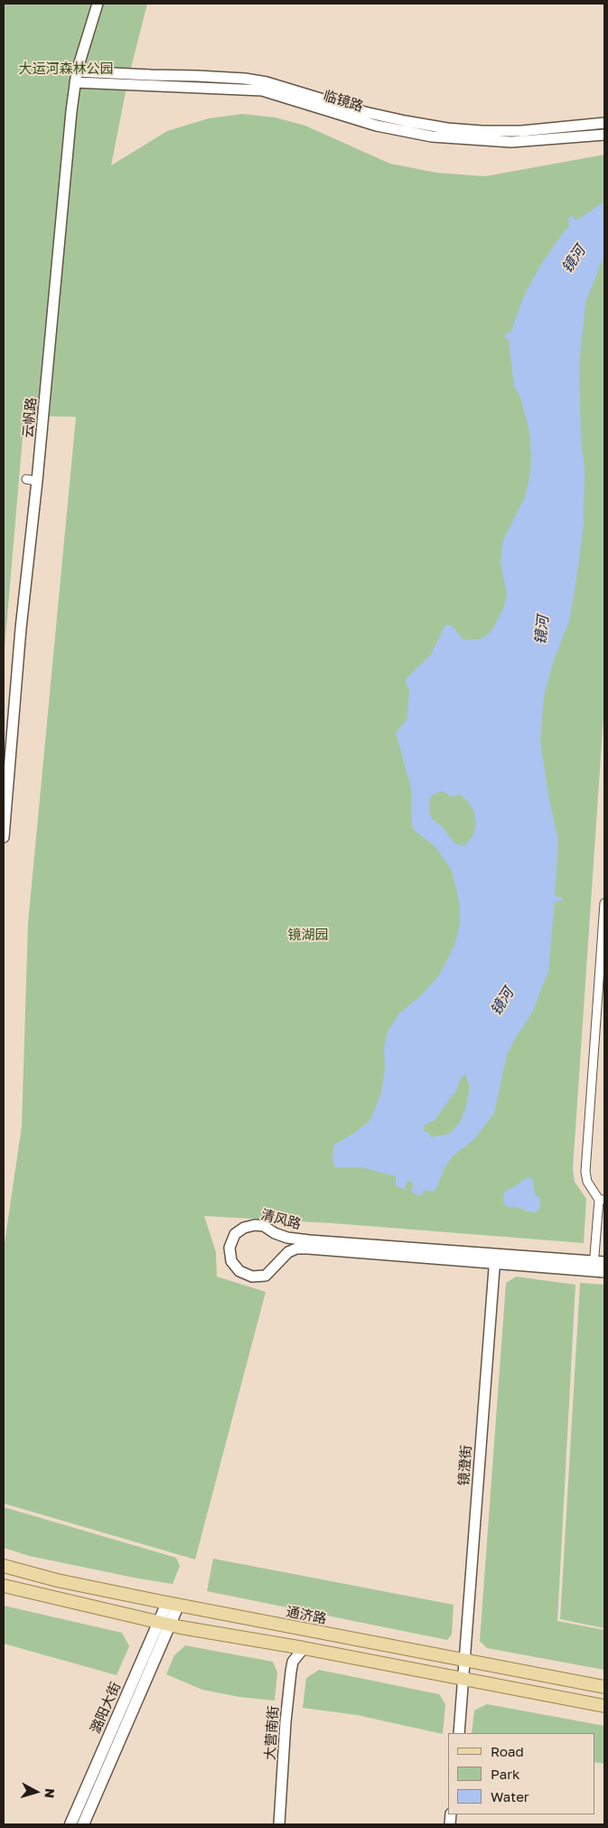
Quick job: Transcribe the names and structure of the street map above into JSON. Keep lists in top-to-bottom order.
{
  "streets": {
    "main road": ["通济路", "潞阳大街"],
    "street": [
      "临镜路",
      "云帆路",
      "清风路",
      "镜澄街",
      "大营南街"
    ]
  },
  "crossings": [
    ["临镜路", "云帆路"],
    ["清风路", "镜澄街"],
    ["镜澄街", "通济路"],
    ["通济路", "潞阳大街"]
  ],
  "water": ["镜河"],
  "parks": ["大运河森林公园", "镜湖园"],
  "legend": ["Road", "Park", "Water"],
  "north": "right"
}
